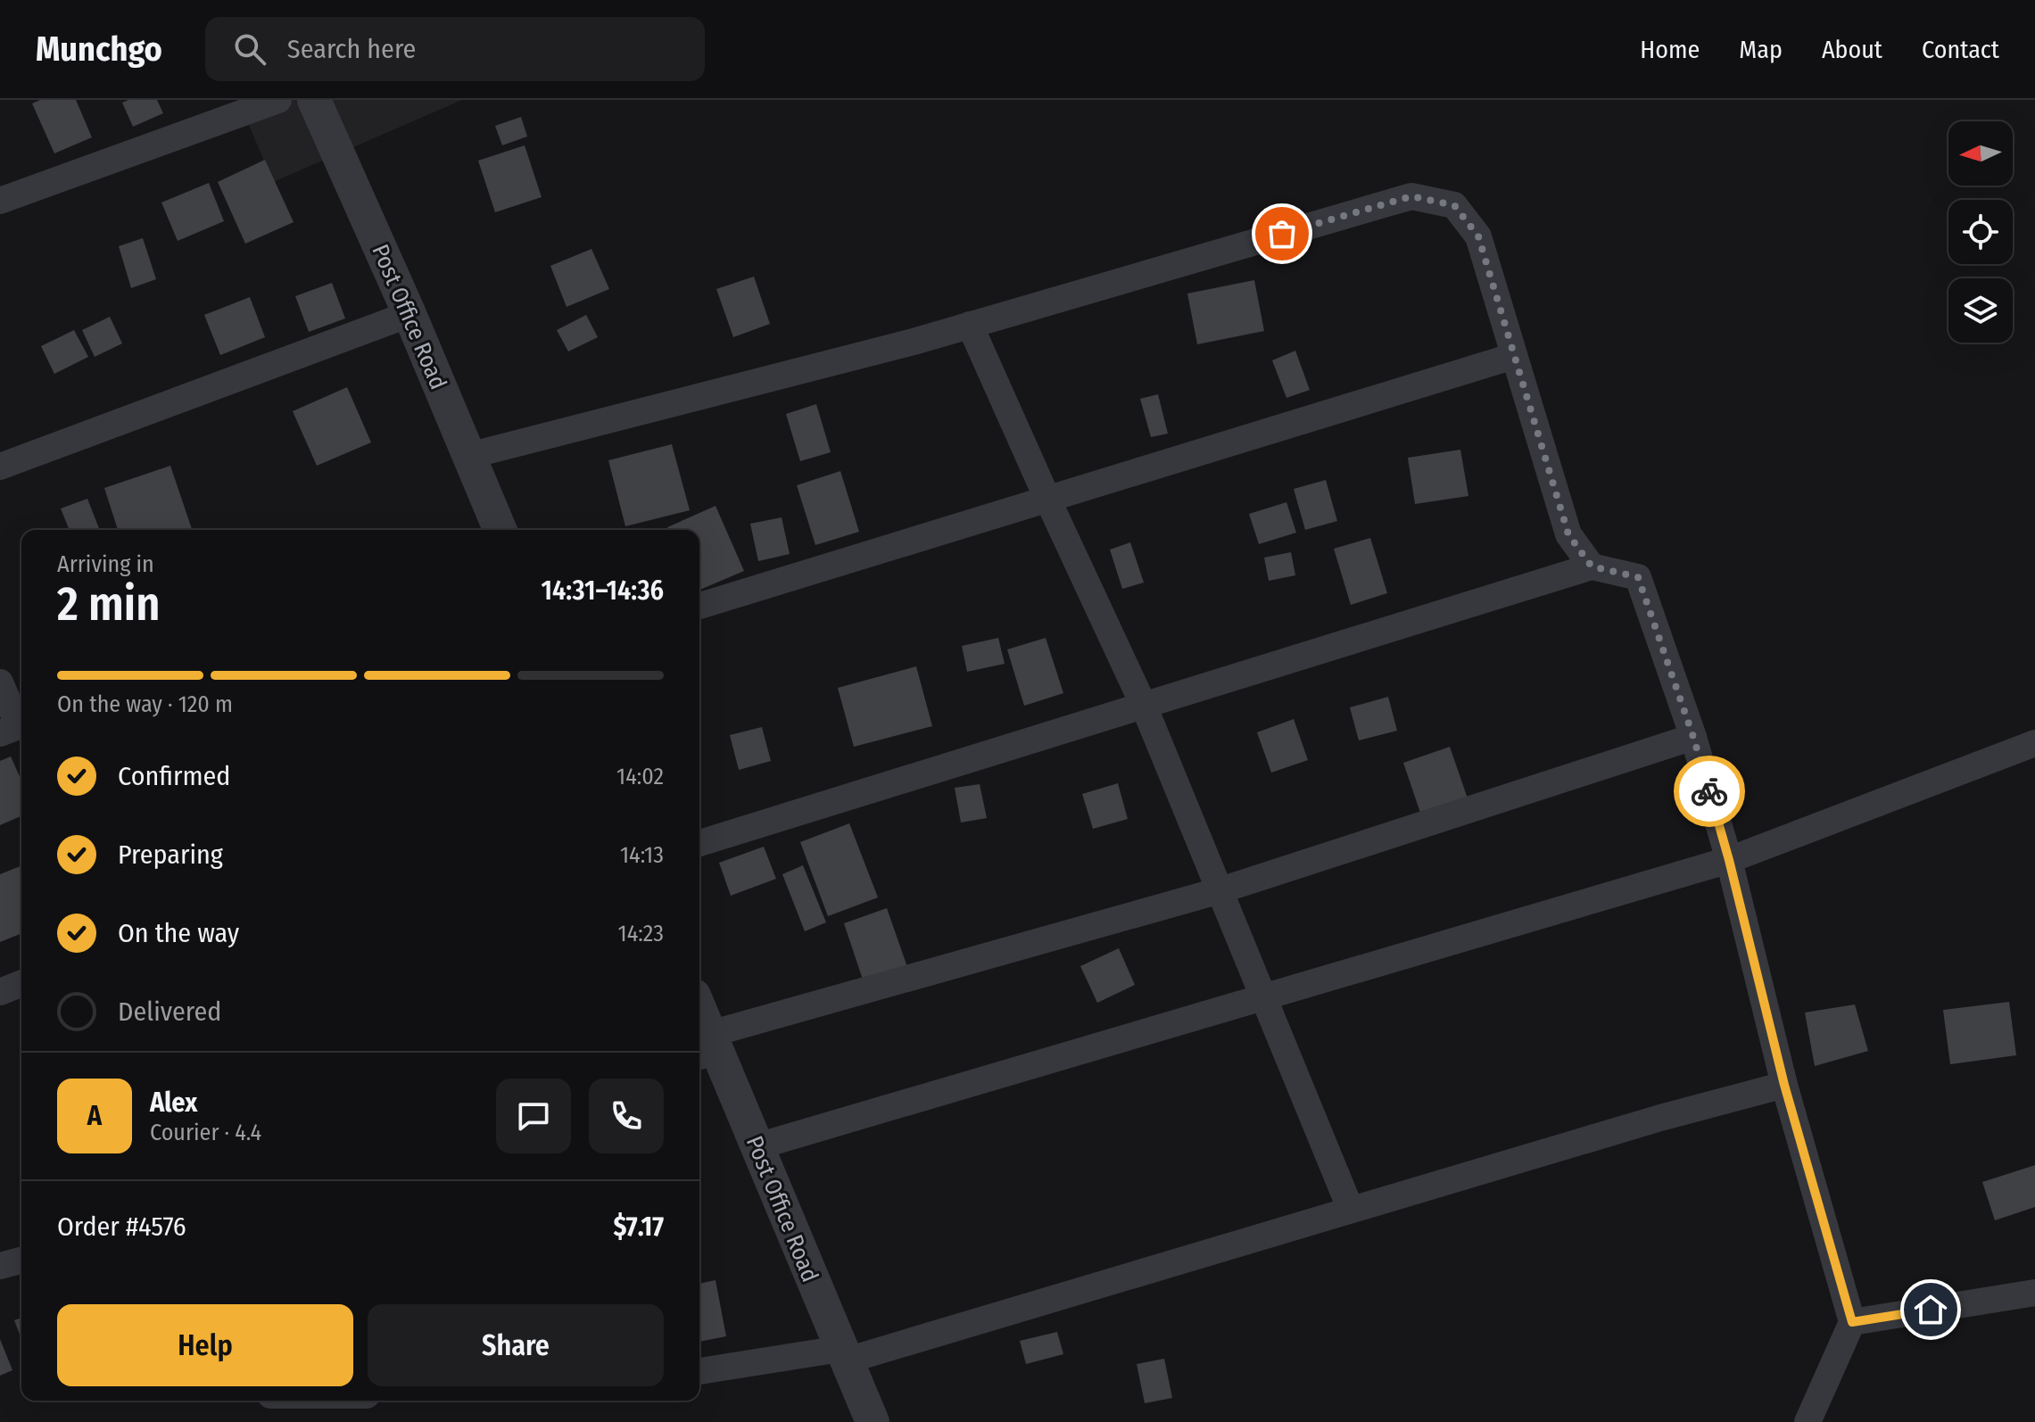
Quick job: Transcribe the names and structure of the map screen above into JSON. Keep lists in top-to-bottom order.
{
  "streets": {
    "street": ["Post Office Road"]
  },
  "north": "left",
  "page": {
    "header": "Munchgo",
    "search": "Search here",
    "nav": [
      "Home",
      "Map",
      "About",
      "Contact"
    ],
    "heading": ["2 min", "Arriving in", "14:31–14:36"],
    "panel": [
      "Alex",
      "Courier · 4.4",
      "Order #4576",
      "$7.17"
    ],
    "bar": "On the way · 120 m",
    "list": [
      ["Confirmed", "14:02"],
      ["Preparing", "14:13"],
      ["On the way", "14:23"],
      "Delivered"
    ],
    "round": "A",
    "buttons": ["Help", "Share"]
  }
}
